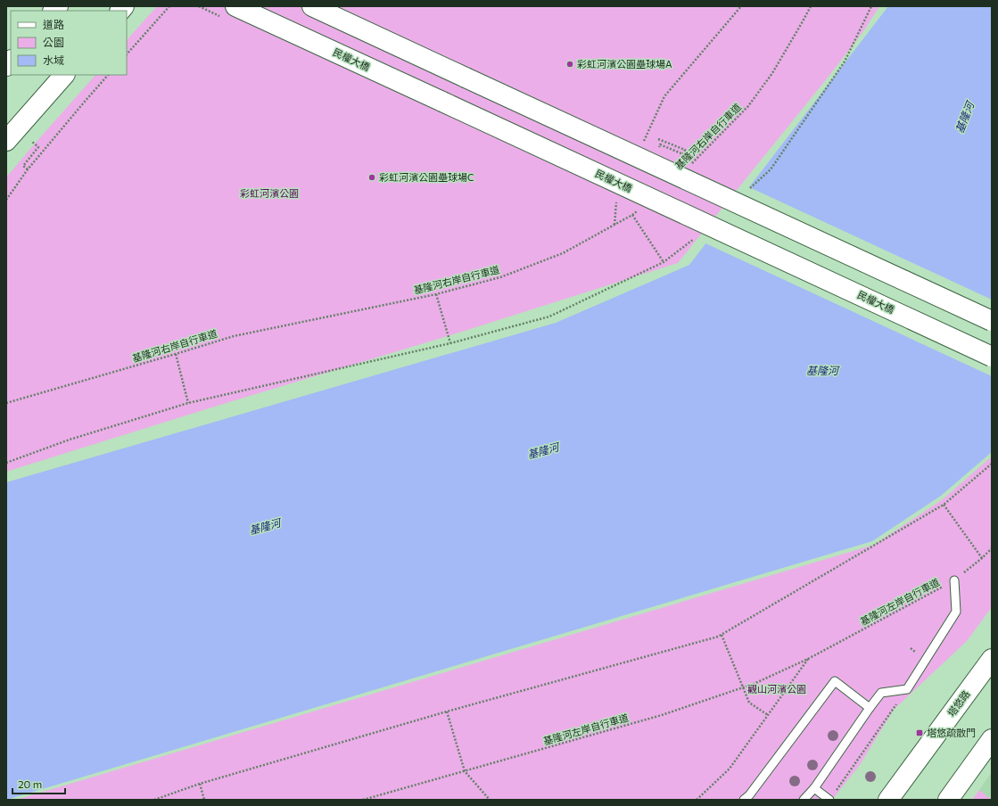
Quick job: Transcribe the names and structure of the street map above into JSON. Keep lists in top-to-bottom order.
{
  "streets": {
    "main road": ["民權大橋", "塔悠路"],
    "path": ["基隆河右岸自行車道", "基隆河左岸自行車道"]
  },
  "water": ["基隆河"],
  "parks": ["彩虹河濱公園", "觀山河濱公園"],
  "places": {
    "other": ["彩虹河濱公園壘球場A", "彩虹河濱公園壘球場C"],
    "transit": ["塔悠疏散門"]
  },
  "legend": ["道路", "公園", "水域"],
  "scale_bar": "20 m"
}
